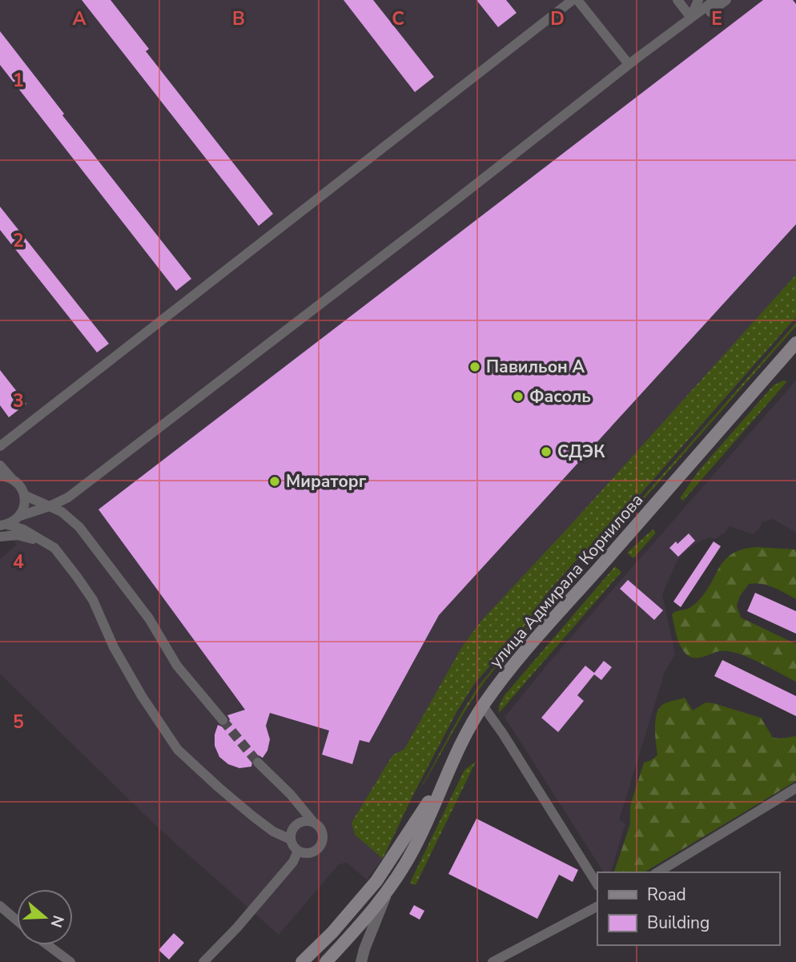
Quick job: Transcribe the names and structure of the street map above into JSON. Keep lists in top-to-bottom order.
{
  "streets": {
    "main road": ["улица Адмирала Корнилова"]
  },
  "places": [
    "Павильон А",
    "Фасоль",
    "СДЭК",
    "Мираторг"
  ],
  "legend": ["Road", "Building"],
  "north": "right",
  "grid": {
    "columns": [
      "A",
      "B",
      "C",
      "D",
      "E"
    ],
    "rows": [
      "1",
      "2",
      "3",
      "4",
      "5"
    ]
  }
}
